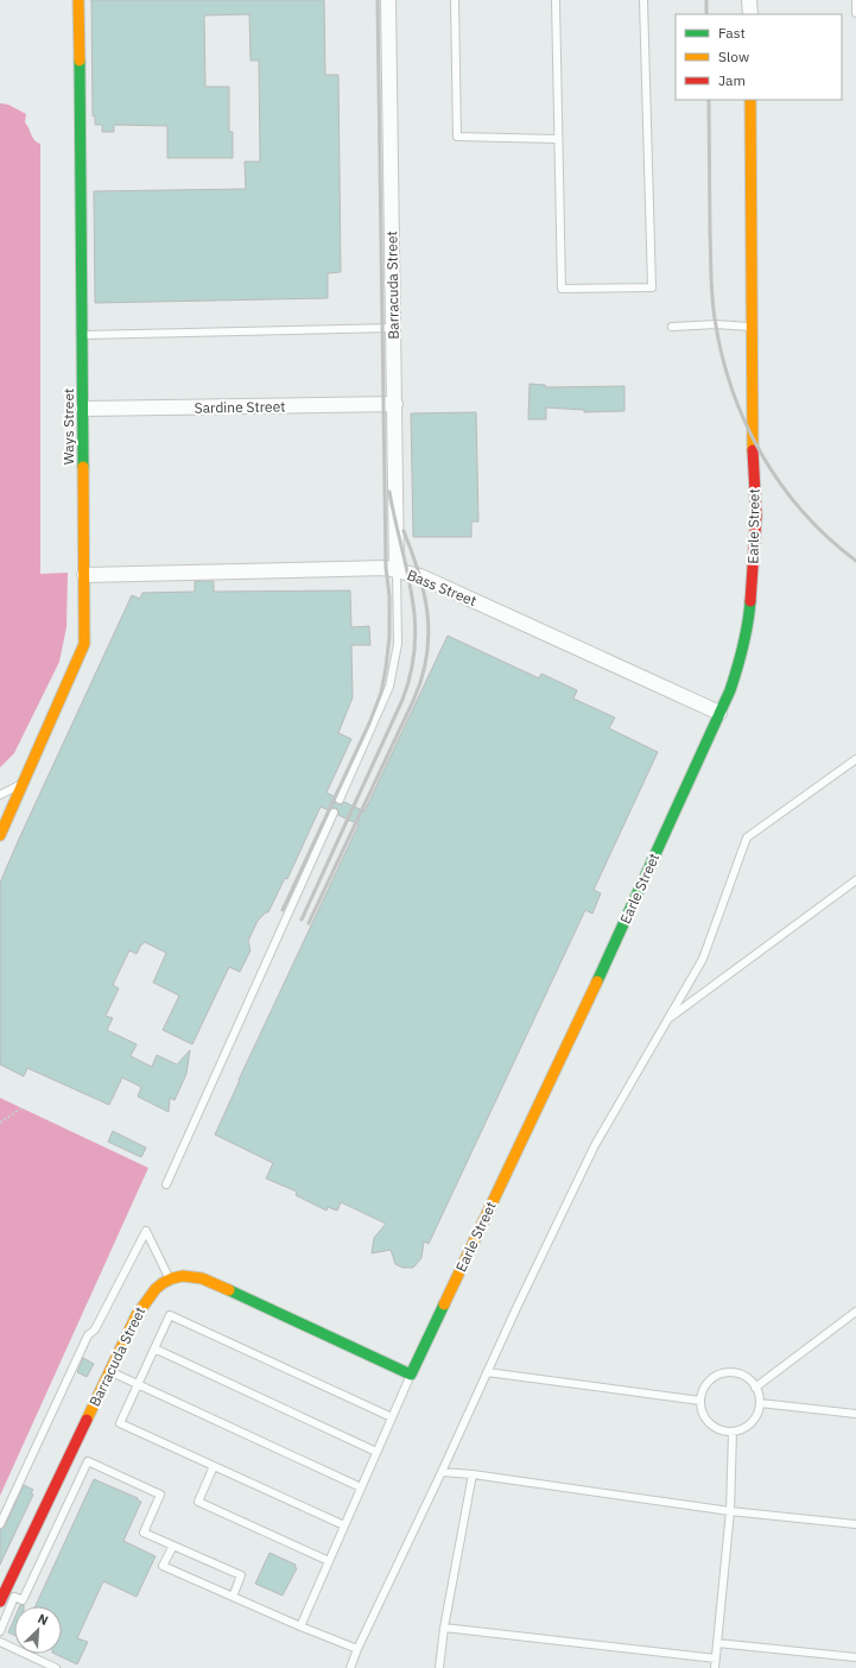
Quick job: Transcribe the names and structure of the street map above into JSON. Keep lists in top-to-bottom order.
{
  "streets": {
    "street": [
      "Barracuda Street",
      "Sardine Street",
      "Ways Street",
      "Earle Street",
      "Bass Street"
    ]
  },
  "crossings": [
    ["Barracuda Street", "Sardine Street"],
    ["Barracuda Street", "Earle Street"],
    ["Barracuda Street", "Bass Street"],
    ["Sardine Street", "Ways Street"],
    ["Ways Street", "Bass Street"],
    ["Earle Street", "Bass Street"]
  ],
  "legend": ["Fast", "Slow", "Jam"],
  "north": "top right"
}
